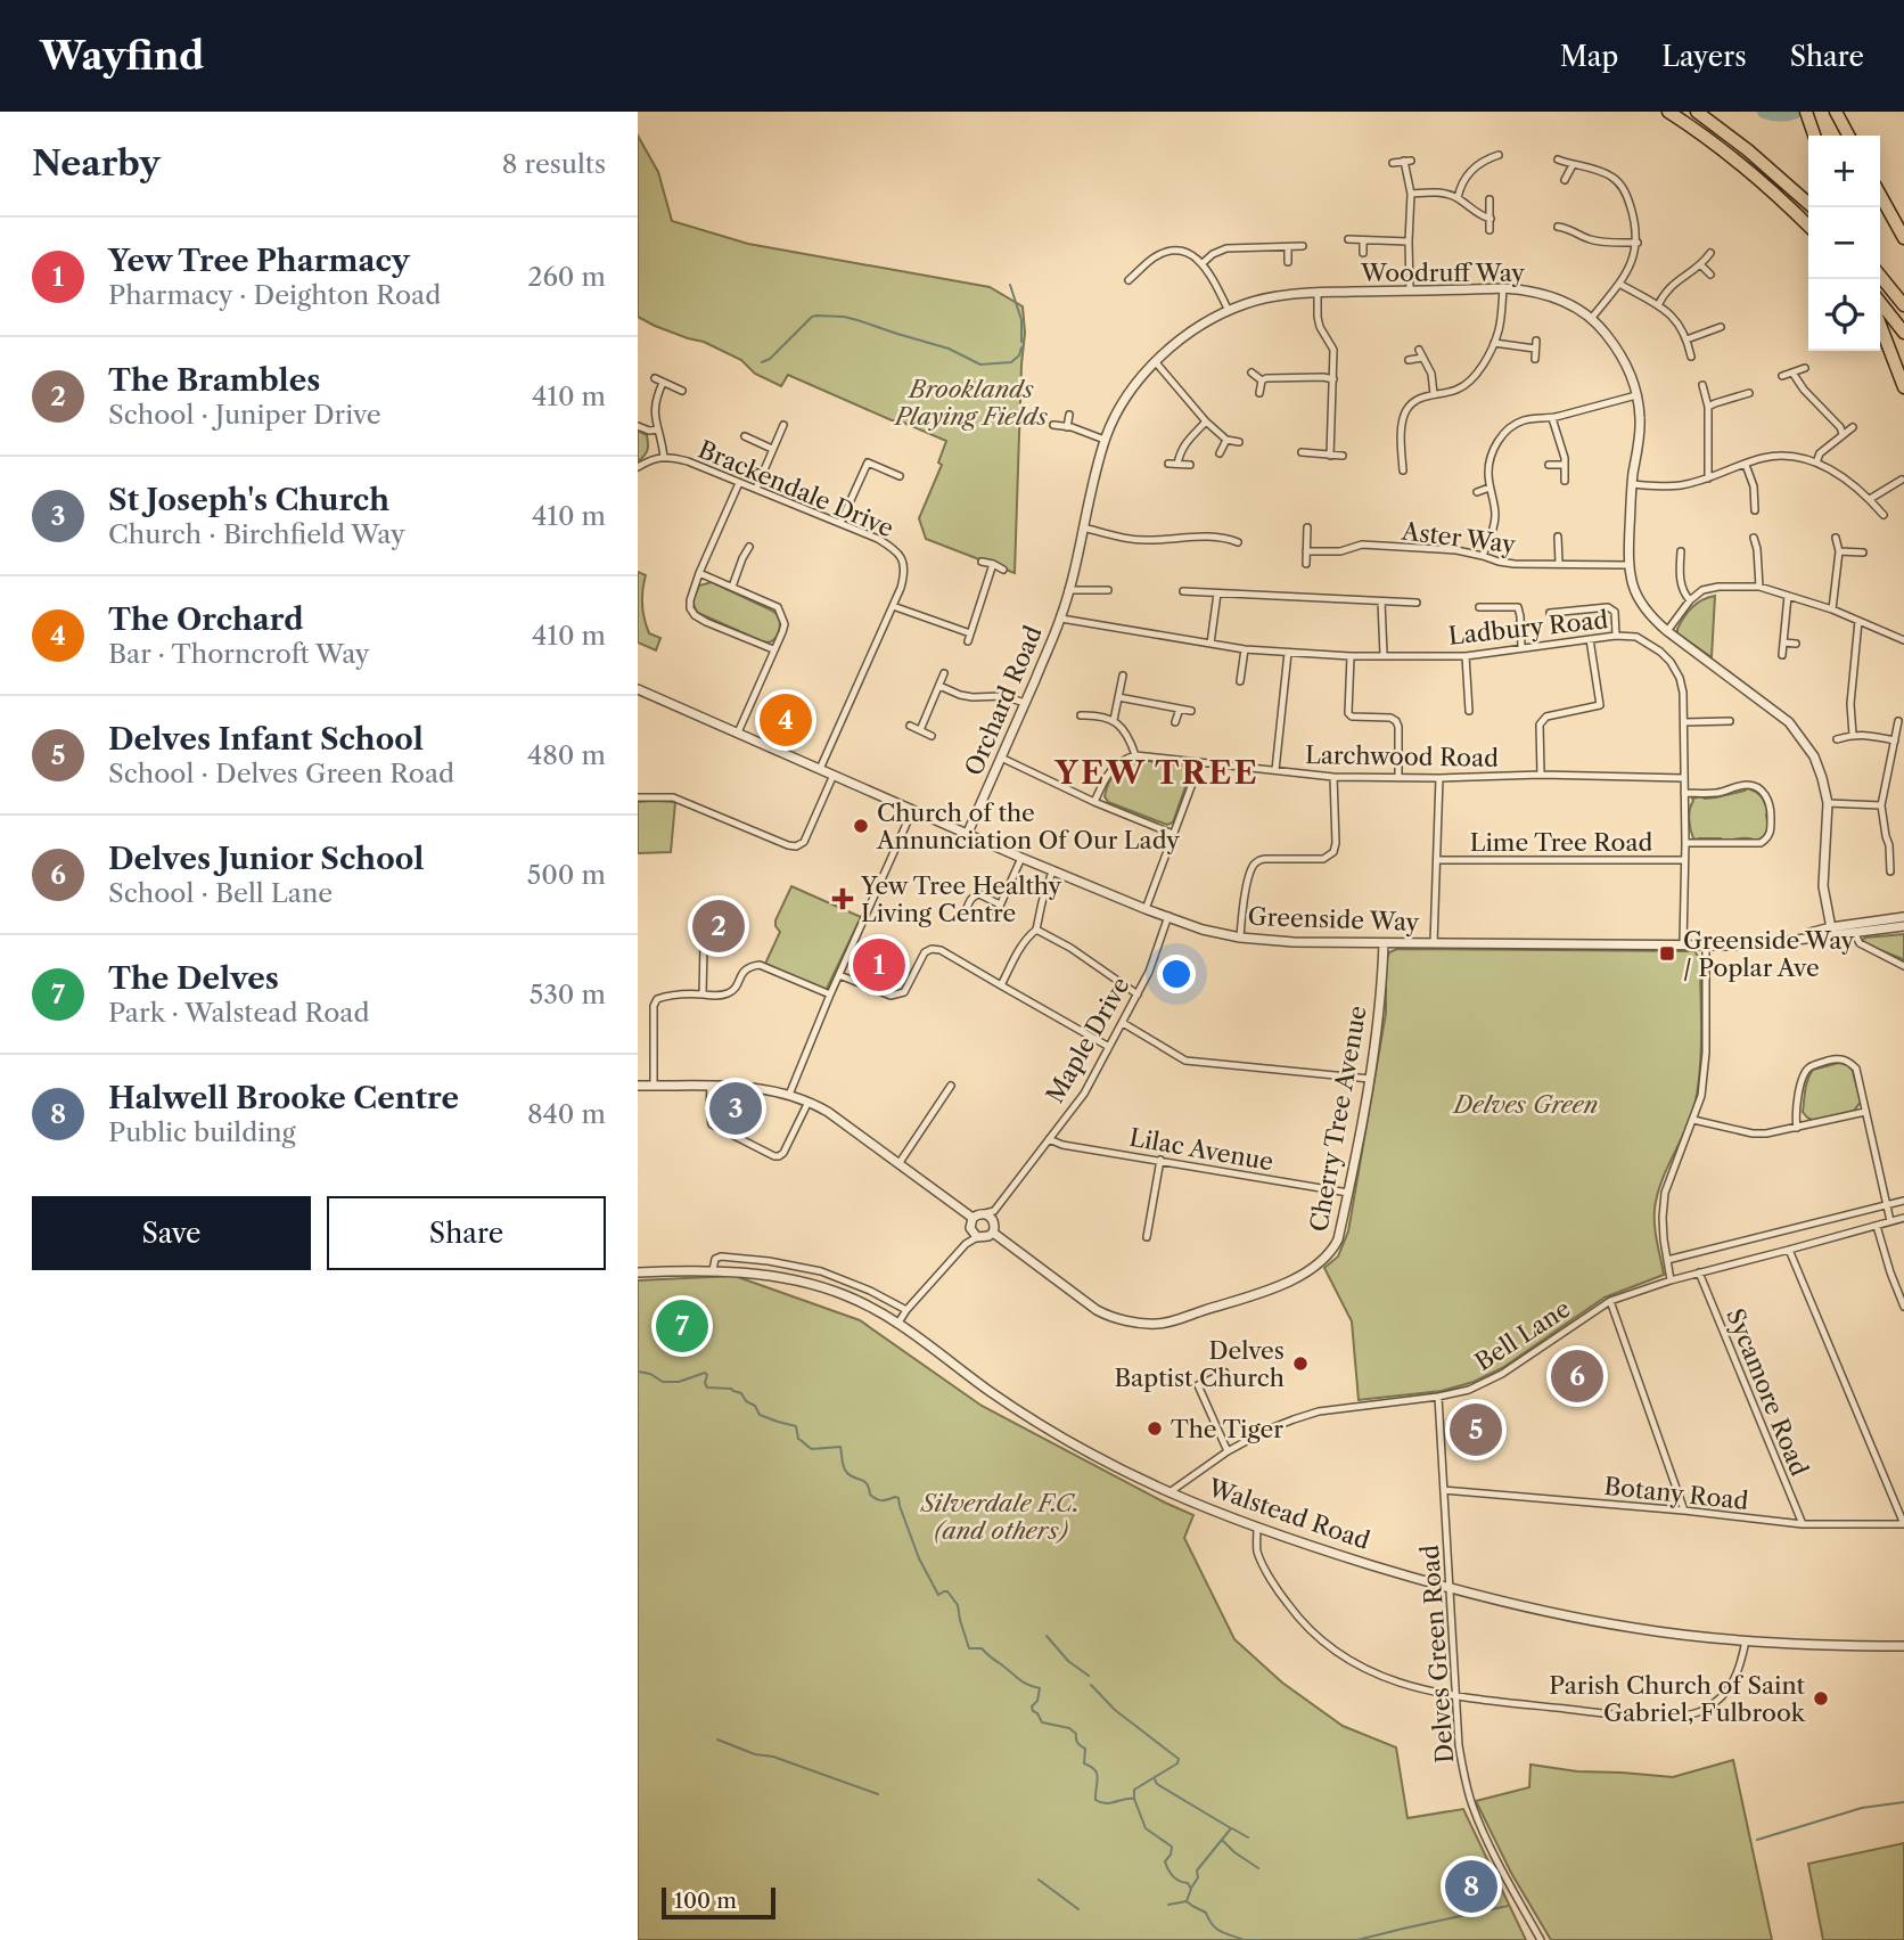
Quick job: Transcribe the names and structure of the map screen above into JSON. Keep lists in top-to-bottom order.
{
  "streets": {
    "street": [
      "Woodruff Way",
      "Brackendale Drive",
      "Aster Way",
      "Ladbury Road",
      "Orchard Road",
      "Larchwood Road",
      "Lime Tree Road",
      "Greenside Way",
      "Maple Drive",
      "Cherry Tree Avenue",
      "Lilac Avenue",
      "Bell Lane",
      "Sycamore Road",
      "Botany Road",
      "Walstead Road",
      "Delves Green Road"
    ]
  },
  "crossings": [
    ["Woodruff Way", "Aster Way"],
    ["Woodruff Way", "Orchard Road"],
    ["Woodruff Way", "Greenside Way"],
    ["Brackendale Drive", "Greenside Way"],
    ["Ladbury Road", "Orchard Road"],
    ["Ladbury Road", "Larchwood Road"],
    ["Ladbury Road", "Lime Tree Road"],
    ["Ladbury Road", "Greenside Way"],
    ["Orchard Road", "Greenside Way"],
    ["Greenside Way", "Maple Drive"],
    ["Greenside Way", "Cherry Tree Avenue"],
    ["Maple Drive", "Cherry Tree Avenue"],
    ["Maple Drive", "Lilac Avenue"],
    ["Cherry Tree Avenue", "Lilac Avenue"],
    ["Bell Lane", "Sycamore Road"],
    ["Bell Lane", "Walstead Road"],
    ["Bell Lane", "Delves Green Road"],
    ["Sycamore Road", "Botany Road"],
    ["Botany Road", "Delves Green Road"],
    ["Walstead Road", "Delves Green Road"]
  ],
  "districts": ["YEW TREE"],
  "parks": ["Brooklands Playing Fields", "Delves Green", "Silverdale F.C. (and others)"],
  "places": {
    "other": [
      "Church of the Annunciation Of Our Lady",
      "Delves Baptist Church",
      "The Tiger",
      "Parish Church of Saint Gabriel, Fulbrook"
    ],
    "health": ["Yew Tree Healthy Living Centre"],
    "transit": ["Greenside Way / Poplar Ave"]
  },
  "scale_bar": "100 m",
  "page": {
    "header": "Wayfind",
    "nav": ["Map", "Layers", "Share"],
    "heading": ["Nearby", "8 results"],
    "map_buttons": ["+", "−"],
    "list": [
      {
        "mark": "1",
        "name": "Yew Tree Pharmacy",
        "note": "Pharmacy · Deighton Road",
        "value": "260 m"
      },
      {
        "mark": "2",
        "name": "The Brambles",
        "note": "School · Juniper Drive",
        "value": "410 m"
      },
      {
        "mark": "3",
        "name": "St Joseph's Church",
        "note": "Church · Birchfield Way",
        "value": "410 m"
      },
      {
        "mark": "4",
        "name": "The Orchard",
        "note": "Bar · Thorncroft Way",
        "value": "410 m"
      },
      {
        "mark": "5",
        "name": "Delves Infant School",
        "note": "School · Delves Green Road",
        "value": "480 m"
      },
      {
        "mark": "6",
        "name": "Delves Junior School",
        "note": "School · Bell Lane",
        "value": "500 m"
      },
      {
        "mark": "7",
        "name": "The Delves",
        "note": "Park · Walstead Road",
        "value": "530 m"
      },
      {
        "mark": "8",
        "name": "Halwell Brooke Centre",
        "note": "Public building",
        "value": "840 m"
      }
    ],
    "pins": [
      "4",
      "2",
      "1",
      "3",
      "7",
      "6",
      "5",
      "8"
    ],
    "buttons": ["Save", "Share"],
    "scale": "100 m"
  }
}
